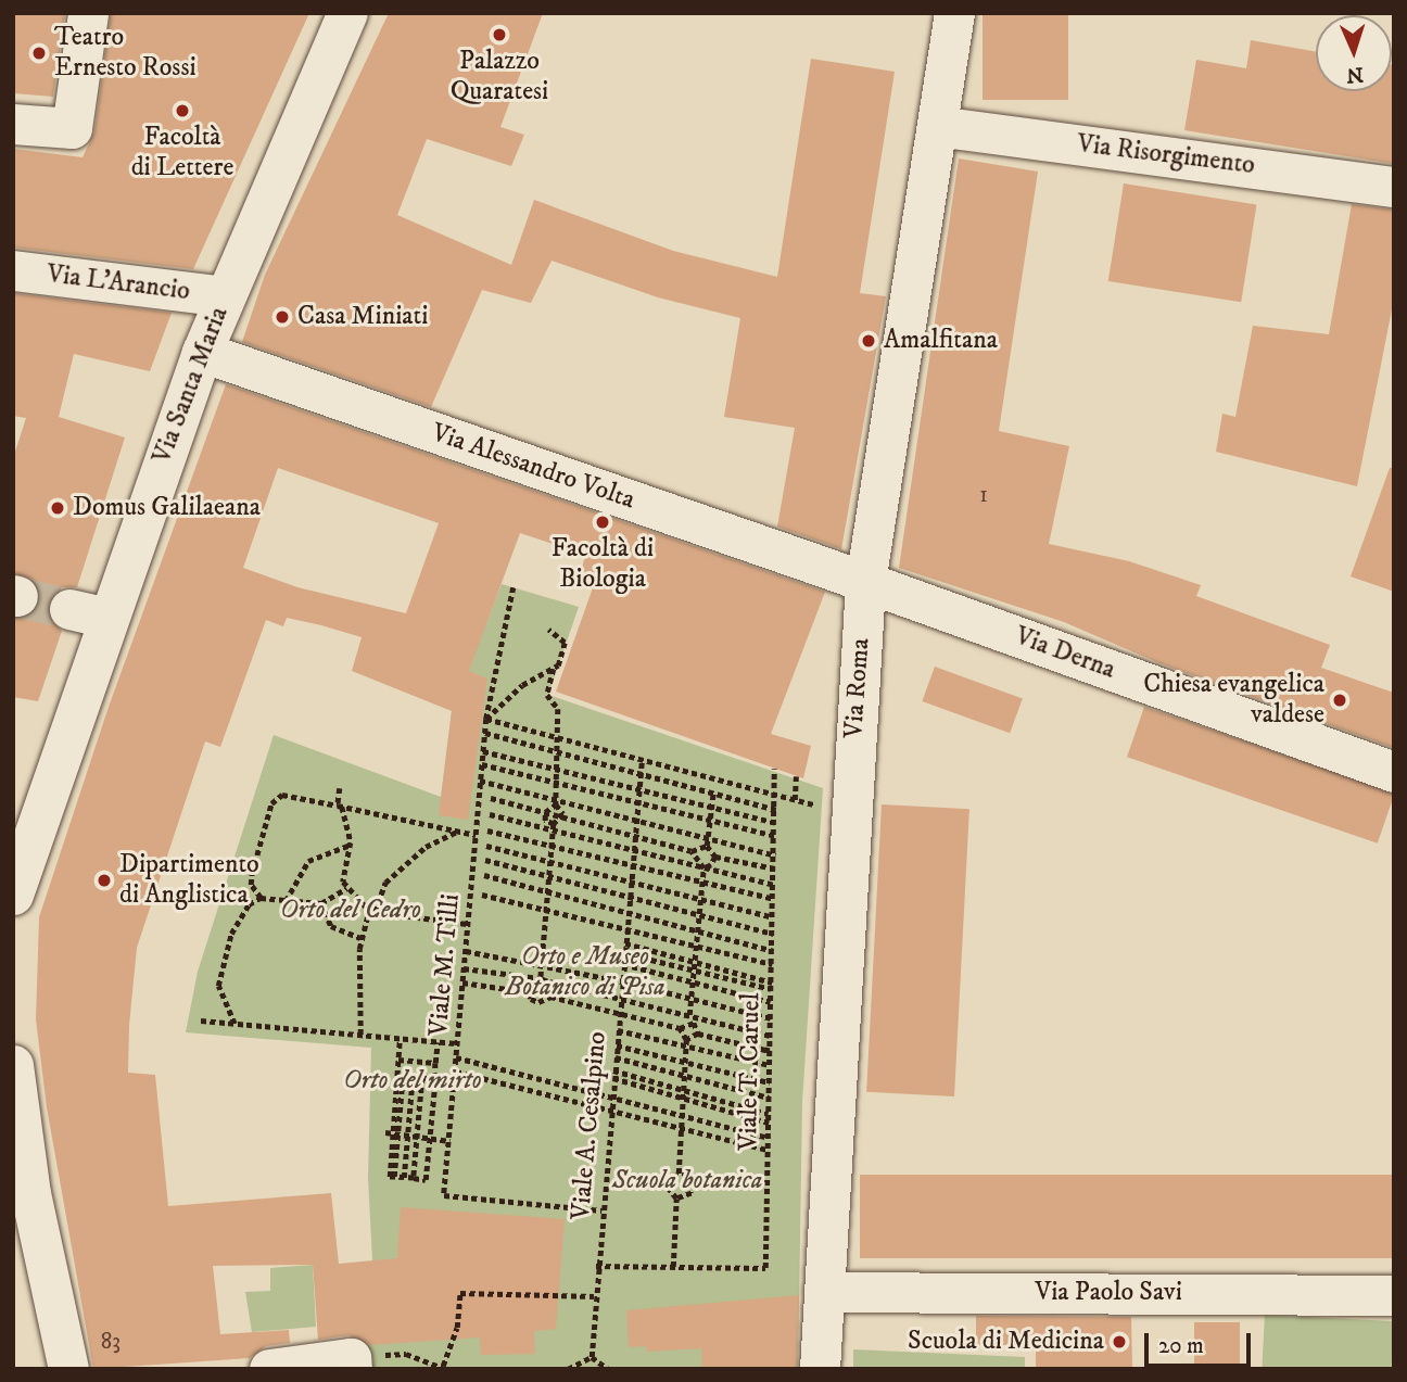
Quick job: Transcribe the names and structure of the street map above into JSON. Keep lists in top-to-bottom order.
{
  "streets": {
    "street": [
      "Via Risorgimento",
      "Via L'Arancio",
      "Via Santa Maria",
      "Via Alessandro Volta",
      "Via Derna",
      "Via Roma",
      "Via Paolo Savi"
    ],
    "path": ["Viale M. Tilli", "Viale T. Caruel", "Viale A. Cesalpino"]
  },
  "crossings": [
    ["Via Risorgimento", "Via Roma"],
    ["Via L'Arancio", "Via Santa Maria"],
    ["Via Santa Maria", "Via Alessandro Volta"],
    ["Via Alessandro Volta", "Via Derna"],
    ["Via Alessandro Volta", "Via Roma"],
    ["Via Derna", "Via Roma"],
    ["Via Roma", "Via Paolo Savi"],
    ["Viale M. Tilli", "Viale A. Cesalpino"],
    ["Viale T. Caruel", "Viale A. Cesalpino"]
  ],
  "parks": [
    "Orto del Cedro",
    "Orto e Museo Botanico di Pisa",
    "Orto del mirto",
    "Scuola botanica"
  ],
  "places": [
    "Palazzo Quaratesi",
    "Teatro Ernesto Rossi",
    "Facoltà di Lettere",
    "Casa Miniati",
    "Amalfitana",
    "Domus Galilaeana",
    "Facoltà di Biologia",
    "Chiesa evangelica valdese",
    "Dipartimento di Anglistica",
    "Scuola di Medicina"
  ],
  "house_numbers": ["1", "83"],
  "scale_bar": "20 m",
  "north": "bottom"
}
